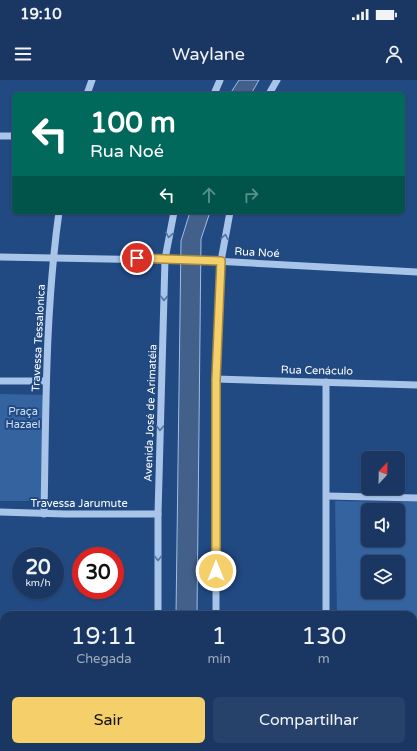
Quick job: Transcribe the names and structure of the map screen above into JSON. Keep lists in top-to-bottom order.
{
  "streets": {
    "street": [
      "Rua Noé",
      "Travessa Tessalonica",
      "Rua Cenáculo",
      "Avenida José de Arimatéia",
      "Travessa Jarumute"
    ]
  },
  "crossings": [
    ["Rua Noé", "Travessa Tessalonica"],
    ["Rua Noé", "Avenida José de Arimatéia"],
    ["Travessa Tessalonica", "Travessa Jarumute"],
    ["Avenida José de Arimatéia", "Travessa Jarumute"]
  ],
  "parks": ["Praça Hazael"],
  "north": "top",
  "page": {
    "status": "19:10",
    "header": "Waylane",
    "turn": ["100 m", "Rua Noé"],
    "speed": "20 km/h",
    "limit": "30",
    "eta": [
      "19:11",
      "Chegada",
      "1",
      "min",
      "130",
      "m"
    ],
    "buttons": ["Sair", "Compartilhar"]
  }
}
